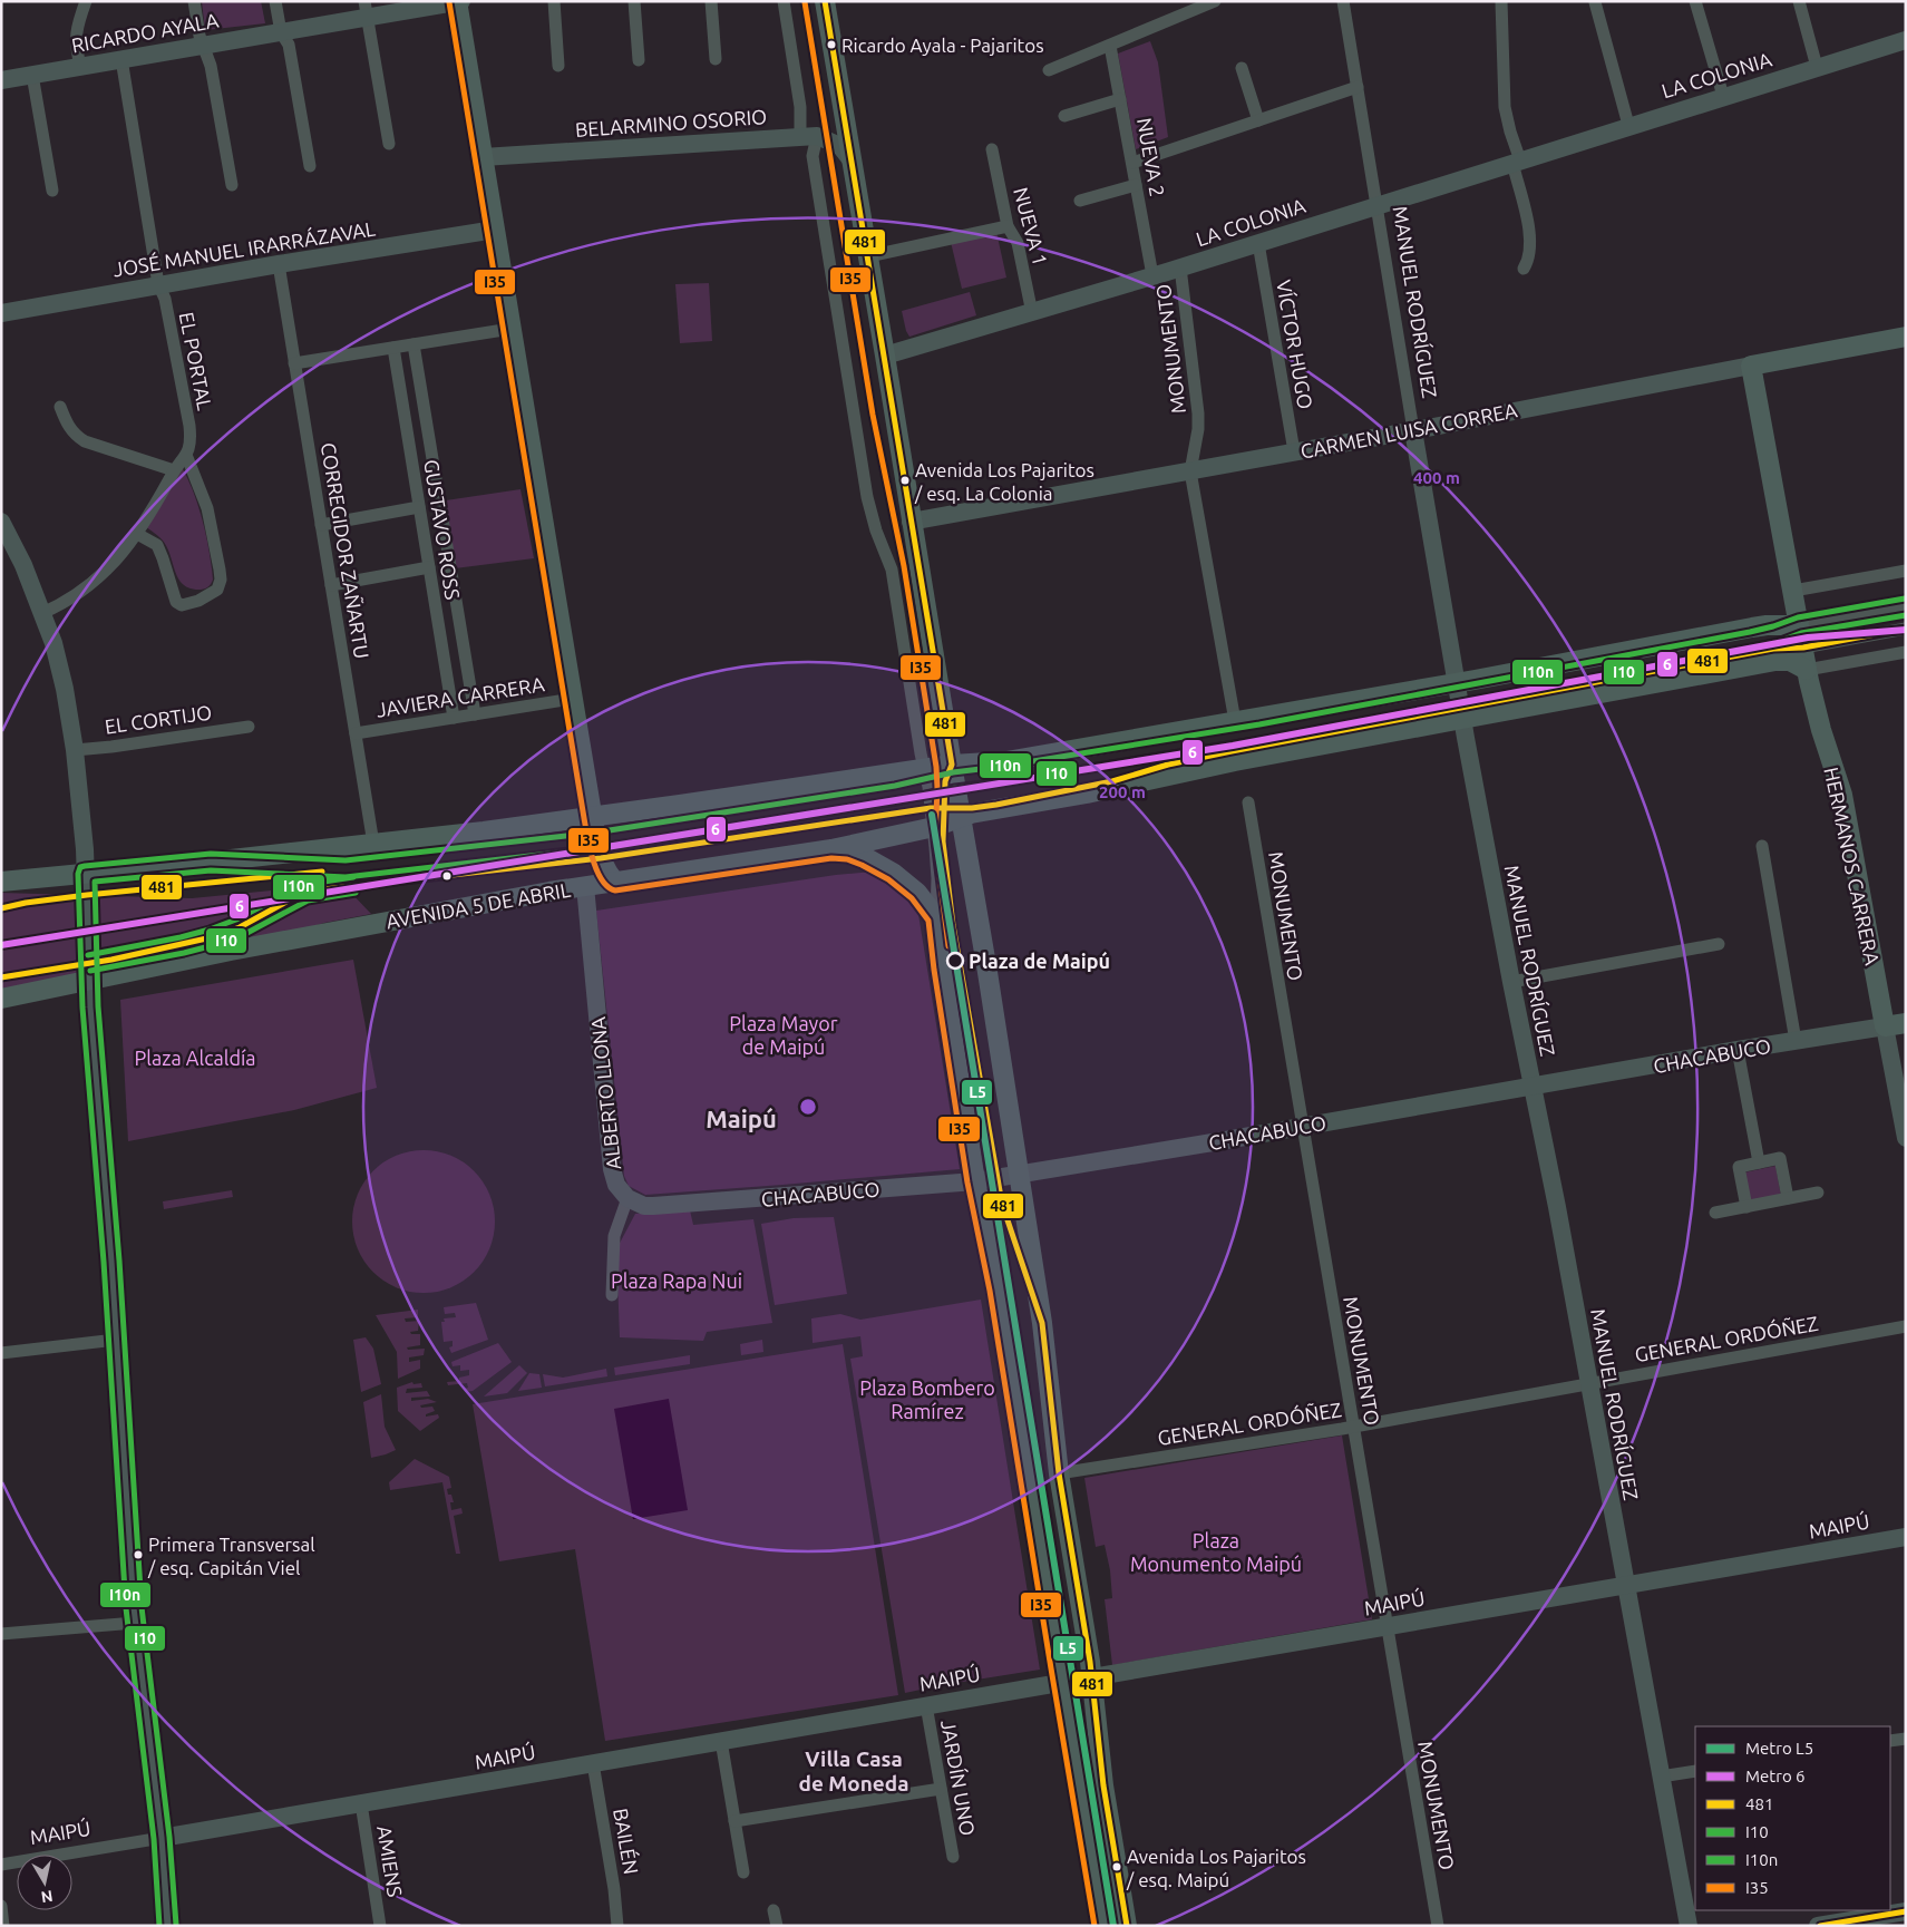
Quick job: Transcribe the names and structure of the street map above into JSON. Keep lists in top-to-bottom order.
{
  "streets": {
    "main road": [
      "CARMEN LUISA CORREA",
      "HERMANOS CARRERA",
      "AVENIDA 5 DE ABRIL",
      "CHACABUCO"
    ],
    "street": [
      "RICARDO AYALA",
      "LA COLONIA",
      "BELARMINO OSORIO",
      "NUEVA 2",
      "NUEVA 1",
      "JOSÉ MANUEL IRARRÁZAVAL",
      "MANUEL RODRÍGUEZ",
      "VÍCTOR HUGO",
      "MONUMENTO",
      "EL PORTAL",
      "GUSTAVO ROSS",
      "CORREGIDOR ZAÑARTU",
      "JAVIERA CARRERA",
      "EL CORTIJO",
      "ALBERTO LLONA",
      "GENERAL ORDÓÑEZ",
      "MAIPÚ",
      "JARDÍN UNO",
      "BAILÉN",
      "AMIENS"
    ]
  },
  "crossings": [
    ["RICARDO AYALA", "EL PORTAL"],
    ["LA COLONIA", "NUEVA 2"],
    ["LA COLONIA", "NUEVA 1"],
    ["LA COLONIA", "MANUEL RODRÍGUEZ"],
    ["LA COLONIA", "VÍCTOR HUGO"],
    ["LA COLONIA", "MONUMENTO"],
    ["JOSÉ MANUEL IRARRÁZAVAL", "EL PORTAL"],
    ["JOSÉ MANUEL IRARRÁZAVAL", "CORREGIDOR ZAÑARTU"],
    ["MANUEL RODRÍGUEZ", "CARMEN LUISA CORREA"],
    ["MANUEL RODRÍGUEZ", "AVENIDA 5 DE ABRIL"],
    ["MANUEL RODRÍGUEZ", "CHACABUCO"],
    ["MANUEL RODRÍGUEZ", "GENERAL ORDÓÑEZ"],
    ["MANUEL RODRÍGUEZ", "MAIPÚ"],
    ["VÍCTOR HUGO", "CARMEN LUISA CORREA"],
    ["MONUMENTO", "CARMEN LUISA CORREA"],
    ["MONUMENTO", "CHACABUCO"],
    ["MONUMENTO", "GENERAL ORDÓÑEZ"],
    ["MONUMENTO", "MAIPÚ"],
    ["CARMEN LUISA CORREA", "HERMANOS CARRERA"],
    ["GUSTAVO ROSS", "JAVIERA CARRERA"],
    ["CORREGIDOR ZAÑARTU", "JAVIERA CARRERA"],
    ["HERMANOS CARRERA", "AVENIDA 5 DE ABRIL"],
    ["HERMANOS CARRERA", "CHACABUCO"],
    ["AVENIDA 5 DE ABRIL", "ALBERTO LLONA"],
    ["CHACABUCO", "ALBERTO LLONA"],
    ["MAIPÚ", "JARDÍN UNO"],
    ["MAIPÚ", "BAILÉN"],
    ["MAIPÚ", "AMIENS"]
  ],
  "districts": ["Maipú", "Villa Casa de Moneda"],
  "parks": [
    "Plaza Mayor de Maipú",
    "Plaza Alcaldía",
    "Plaza Rapa Nui",
    "Plaza Bombero Ramírez",
    "Plaza Monumento Maipú"
  ],
  "places": [
    "Ricardo Ayala - Pajaritos",
    "Avenida Los Pajaritos / esq. La Colonia",
    "Plaza de Maipú",
    "Primera Transversal / esq. Capitán Viel",
    "Avenida Los Pajaritos / esq. Maipú"
  ],
  "lines": [
    "transit line 481",
    "transit line I35",
    "transit line I10n",
    "transit line I10",
    "metro line 6",
    "metro line L5"
  ],
  "legend": [
    "Metro L5",
    "Metro 6",
    "481",
    "I10",
    "I10n",
    "I35"
  ],
  "north": "bottom",
  "rings": ["400 m", "200 m"]
}
